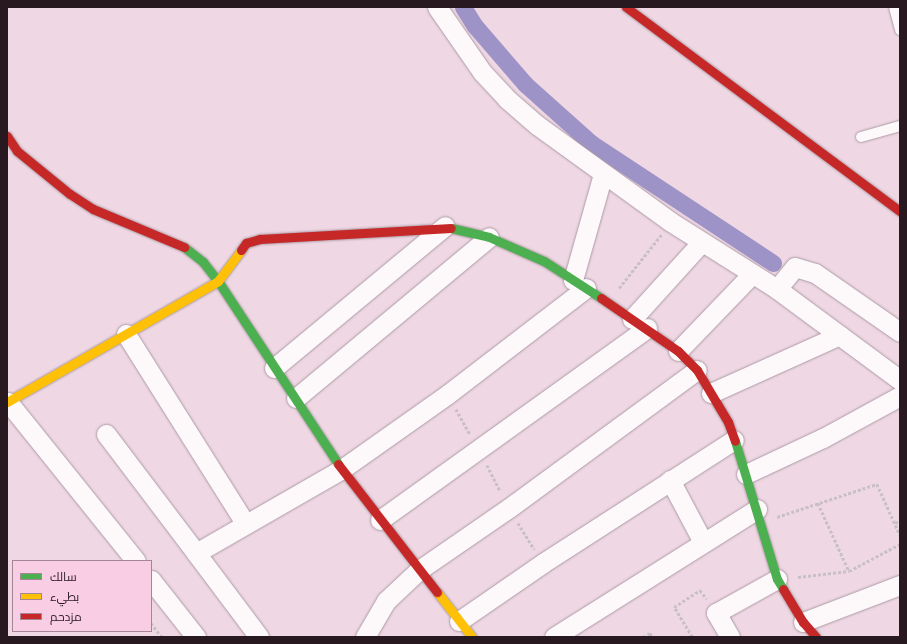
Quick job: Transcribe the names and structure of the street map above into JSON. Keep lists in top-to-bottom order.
{
  "legend": ["سالك", "بطيء", "مزدحم"]
}
